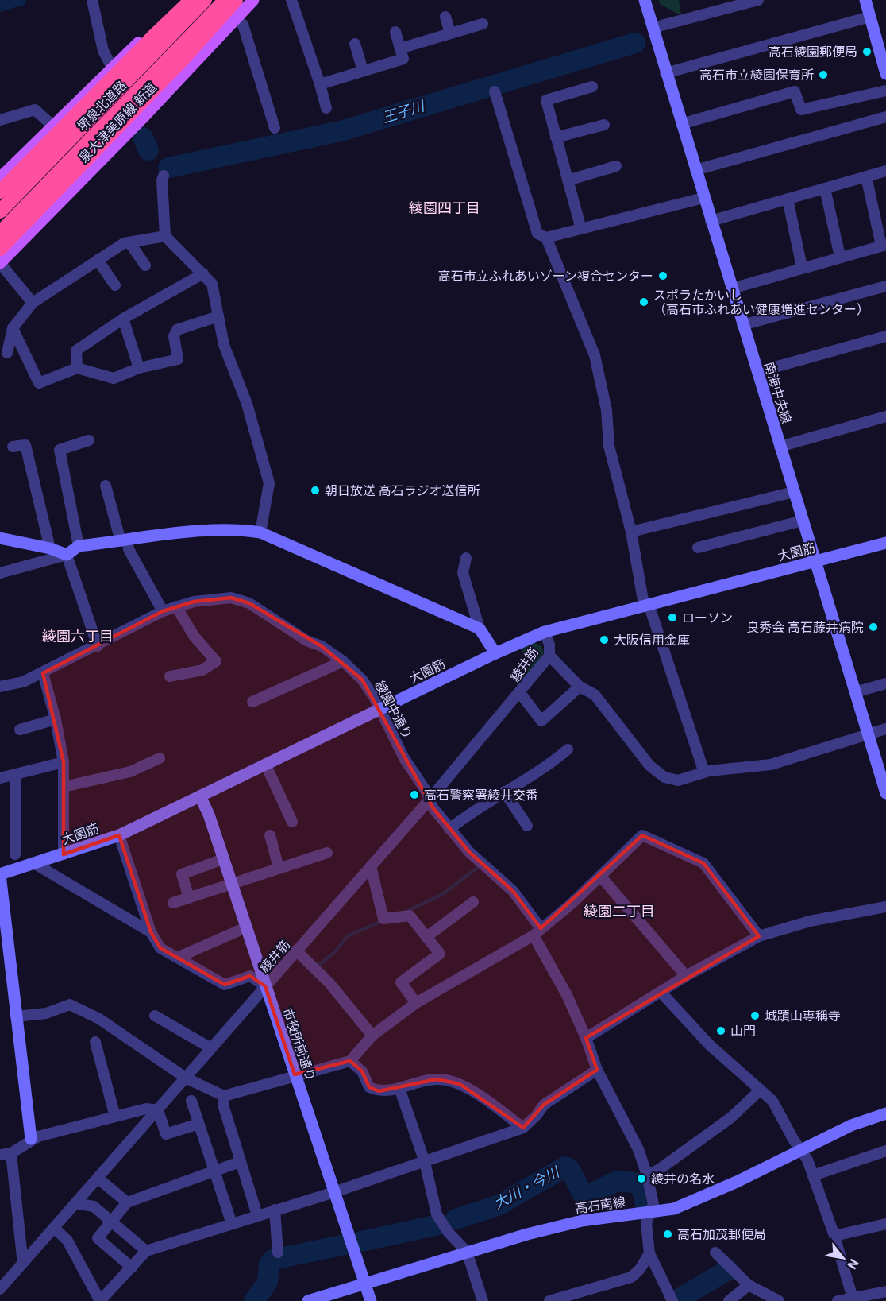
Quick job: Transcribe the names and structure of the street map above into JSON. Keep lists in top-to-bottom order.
{
  "streets": {
    "highway": ["堺泉北道路"],
    "main road": ["泉大津美原線 新道"],
    "street": [
      "南海中央線",
      "大園筋",
      "綾井筋",
      "綾園中通り",
      "市役所前通り",
      "高石南線"
    ]
  },
  "crossings": [
    ["南海中央線", "大園筋"],
    ["大園筋", "綾井筋"],
    ["大園筋", "綾園中通り"],
    ["大園筋", "市役所前通り"],
    ["綾井筋", "綾園中通り"],
    ["綾井筋", "市役所前通り"],
    ["綾園中通り", "高石南線"],
    ["市役所前通り", "高石南線"]
  ],
  "districts": ["綾園四丁目", "綾園六丁目", "綾園二丁目"],
  "water": ["王子川", "大川・今川"],
  "places": [
    "高石綾園郵便局",
    "高石市立綾園保育所",
    "高石市立ふれあいゾーン複合センター",
    "スポラたかいし （高石市ふれあい健康増進センター）",
    "朝日放送 高石ラジオ送信所",
    "ローソン",
    "良秀会 高石藤井病院",
    "大阪信用金庫",
    "高石警察署綾井交番",
    "城蹟山専稱寺",
    "山門",
    "綾井の名水",
    "高石加茂郵便局"
  ],
  "north": "bottom right"
}
